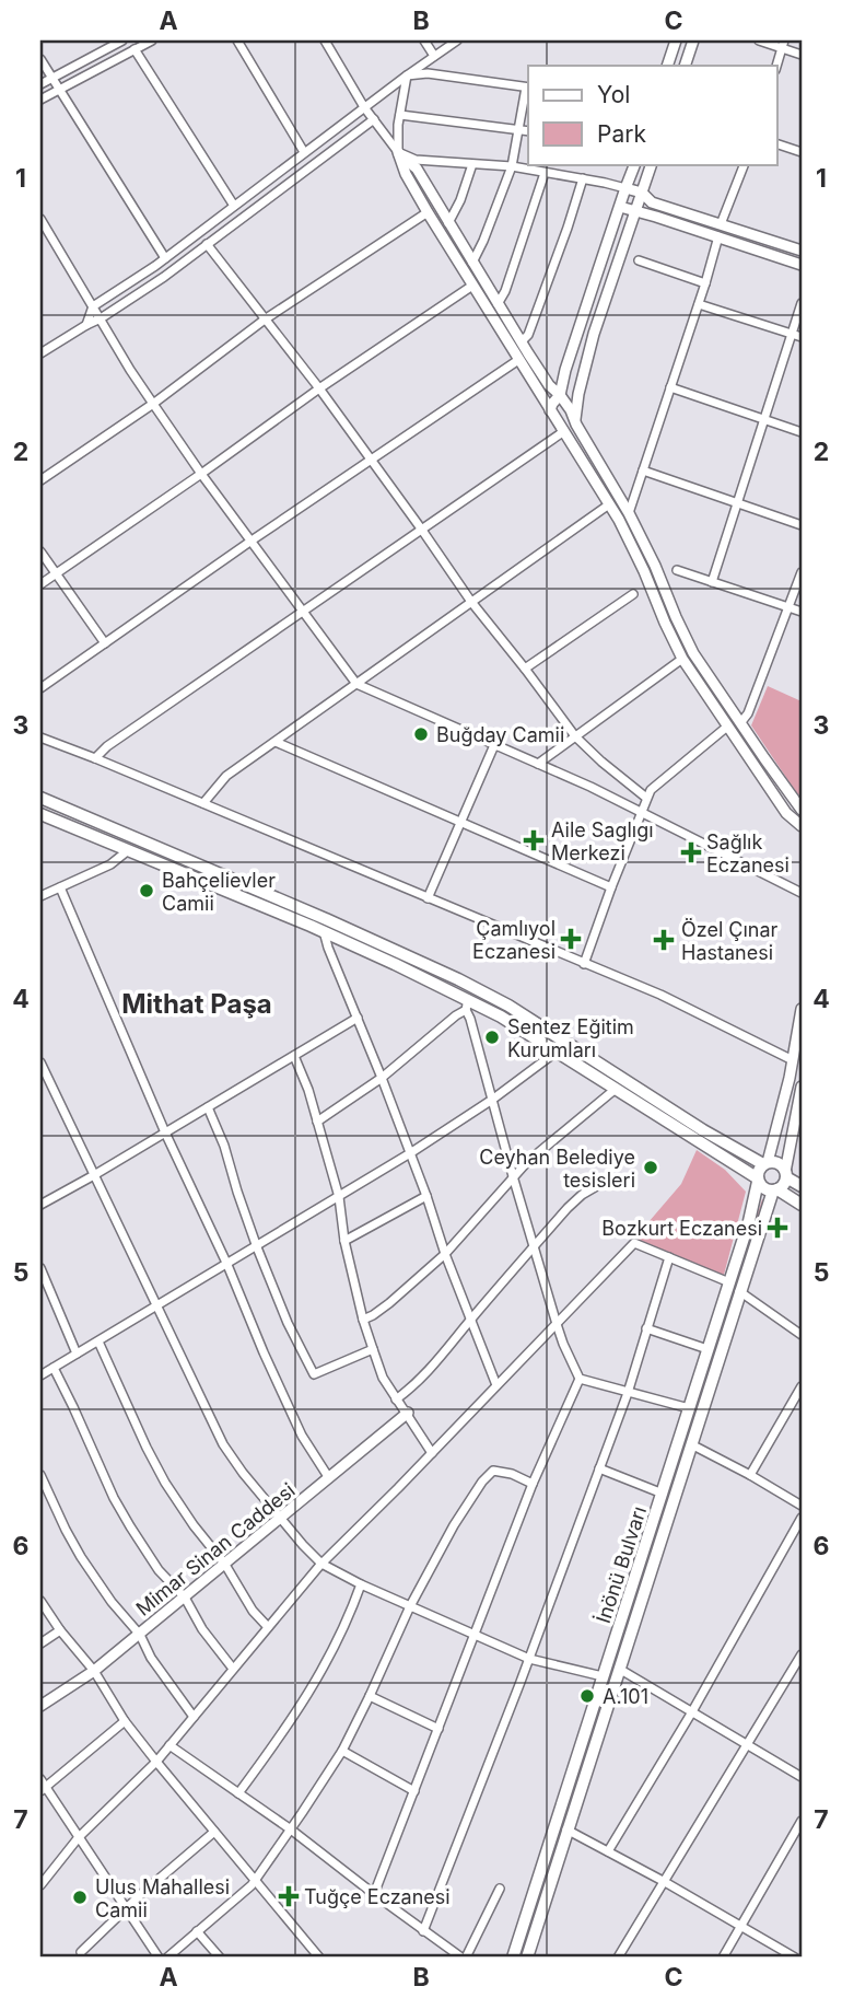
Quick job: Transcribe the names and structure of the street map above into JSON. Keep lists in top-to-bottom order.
{
  "streets": {
    "main road": ["İnönü Bulvarı"],
    "street": ["Mimar Sinan Caddesi"]
  },
  "districts": ["Mithat Paşa"],
  "places": {
    "other": [
      "Buğday Camii",
      "Bahçelievler Camii",
      "Sentez Eğitim Kurumları",
      "Ceyhan Belediye tesisleri",
      "A.101",
      "Ulus Mahallesi Camii"
    ],
    "health": [
      "Aile Saglıgı Merkezi",
      "Sağlık Eczanesi",
      "Çamlıyol Eczanesi",
      "Özel Çınar Hastanesi",
      "Bozkurt Eczanesi",
      "Tuğçe Eczanesi"
    ]
  },
  "legend": ["Yol", "Park"],
  "grid": {
    "columns": ["A", "B", "C"],
    "rows": [
      "1",
      "2",
      "3",
      "4",
      "5",
      "6",
      "7"
    ]
  }
}
